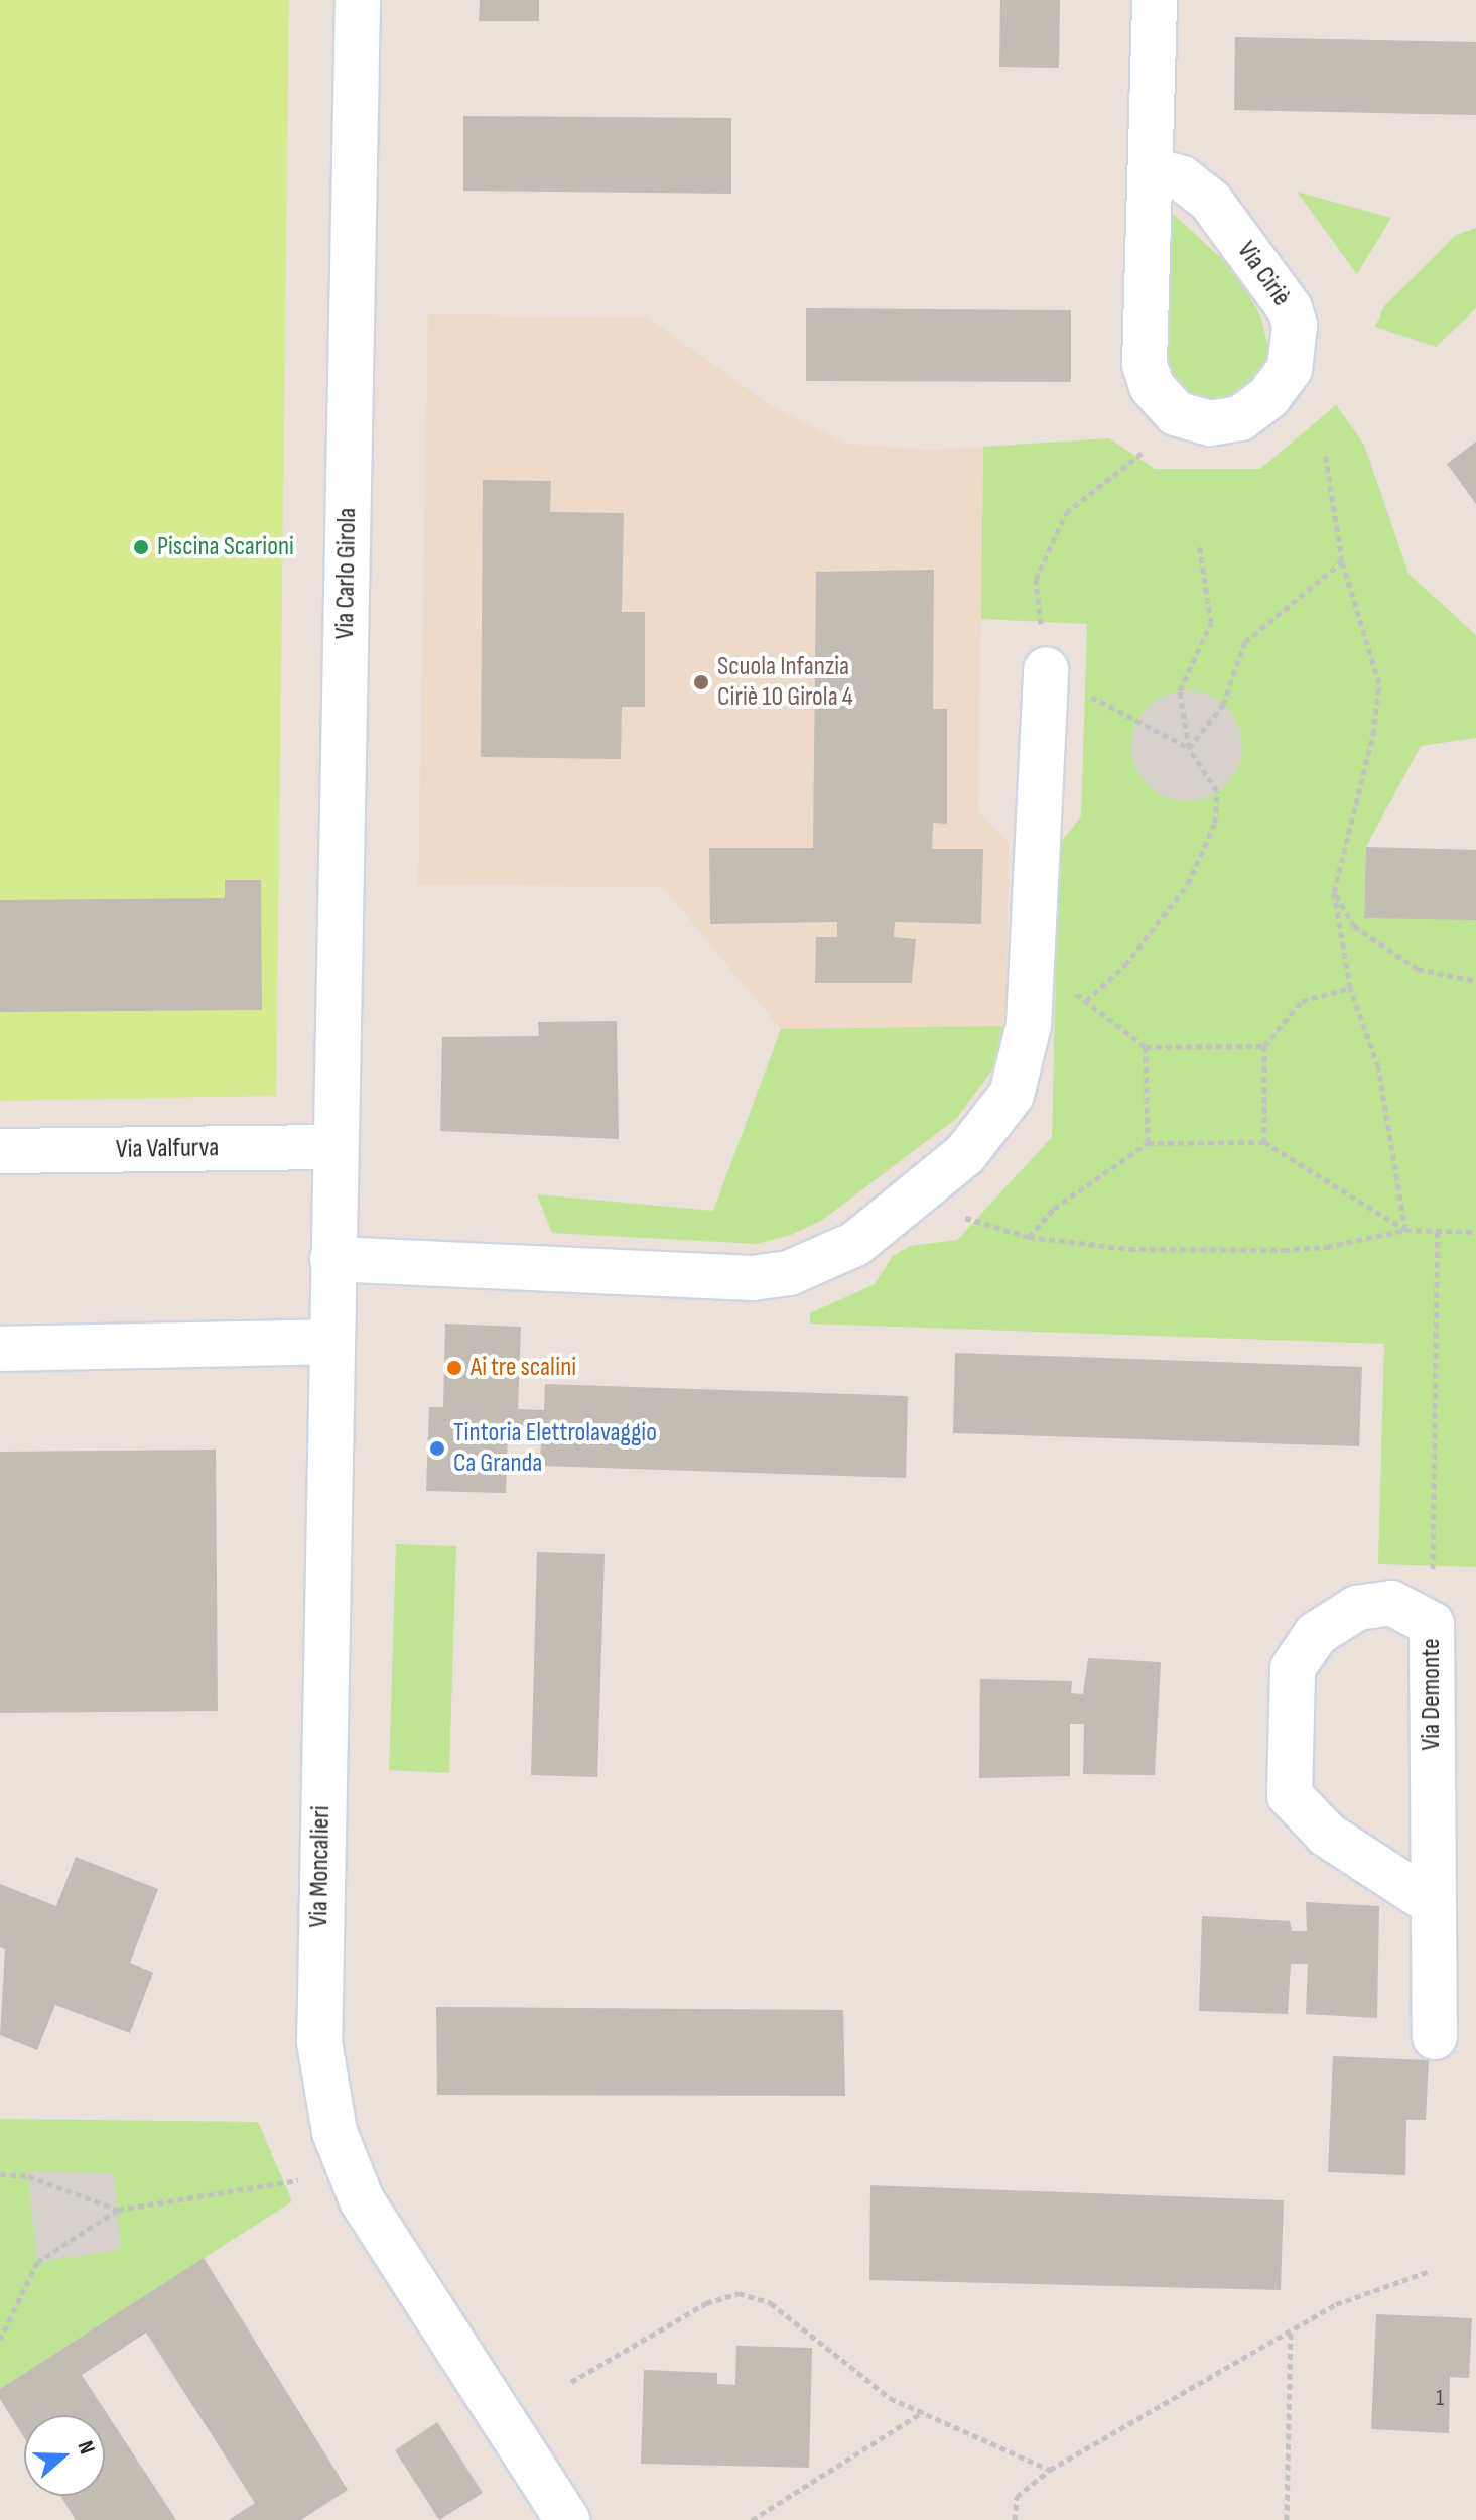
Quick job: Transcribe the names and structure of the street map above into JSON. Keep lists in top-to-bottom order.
{
  "streets": {
    "street": [
      "Via Ciriè",
      "Via Carlo Girola",
      "Via Valfurva",
      "Via Demonte",
      "Via Moncalieri"
    ]
  },
  "crossings": [
    ["Via Carlo Girola", "Via Valfurva"],
    ["Via Carlo Girola", "Via Moncalieri"],
    ["Via Valfurva", "Via Moncalieri"]
  ],
  "places": [
    "Piscina Scarioni",
    "Scuola Infanzia Ciriè 10 Girola 4",
    "Ai tre scalini",
    "Tintoria Elettrolavaggio Ca Granda"
  ],
  "house_numbers": ["1"],
  "north": "right"
}
